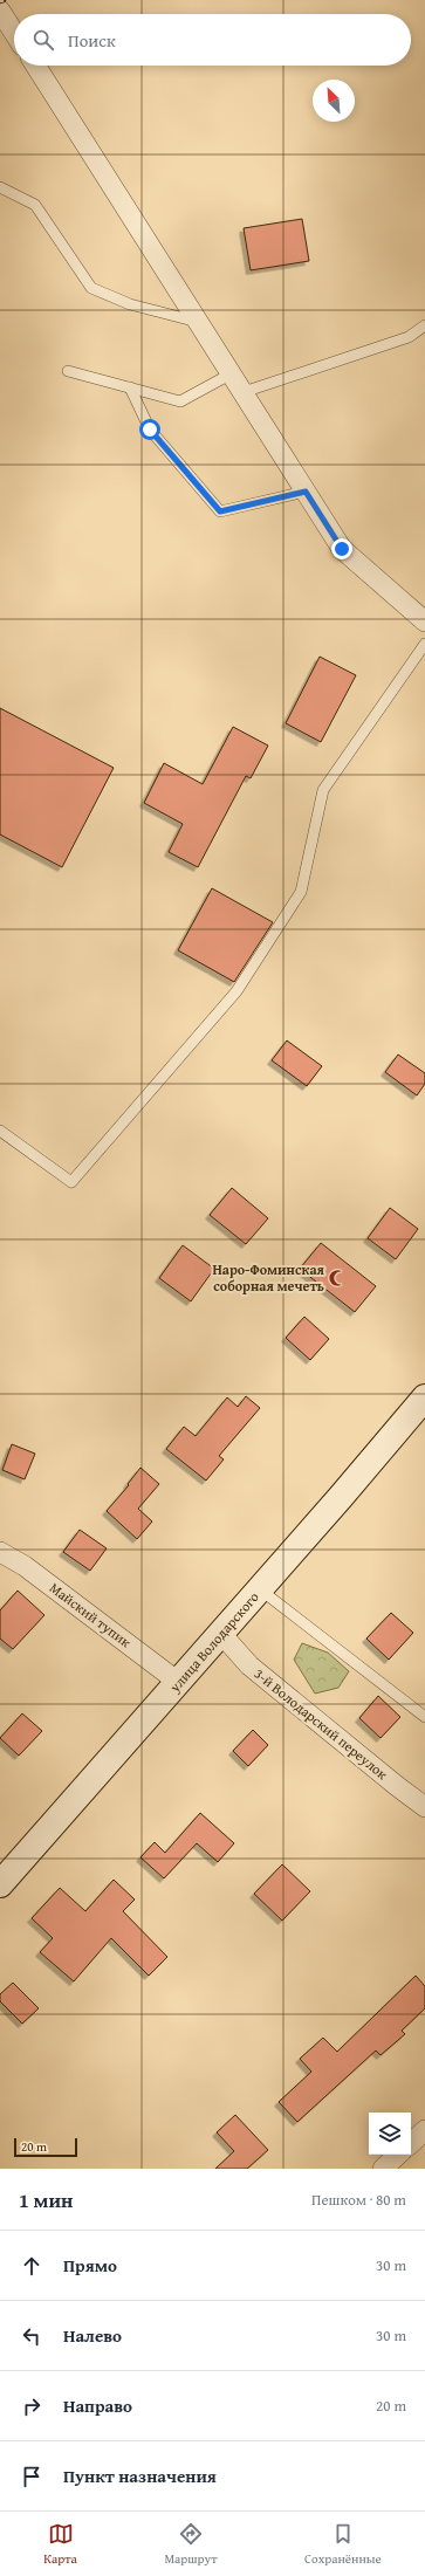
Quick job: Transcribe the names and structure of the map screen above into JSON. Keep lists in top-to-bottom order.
{
  "streets": {
    "main road": ["улица Володарского"],
    "street": ["Майский тупик", "3-й Володарский переулок"]
  },
  "crossings": [
    ["Майский тупик", "улица Володарского"],
    ["улица Володарского", "3-й Володарский переулок"]
  ],
  "places": {
    "mosque": ["Наро-Фоминская соборная мечеть"]
  },
  "scale_bar": "20 m",
  "north": "top left",
  "page": {
    "search": "Поиск",
    "scale": "20 m",
    "heading": ["1 мин", "Пешком · 80 m"],
    "list": [
      ["Прямо", "30 m"],
      ["Налево", "30 m"],
      ["Направо", "20 m"],
      "Пункт назначения"
    ],
    "nav": ["Карта", "Маршрут", "Сохранённые"]
  }
}
